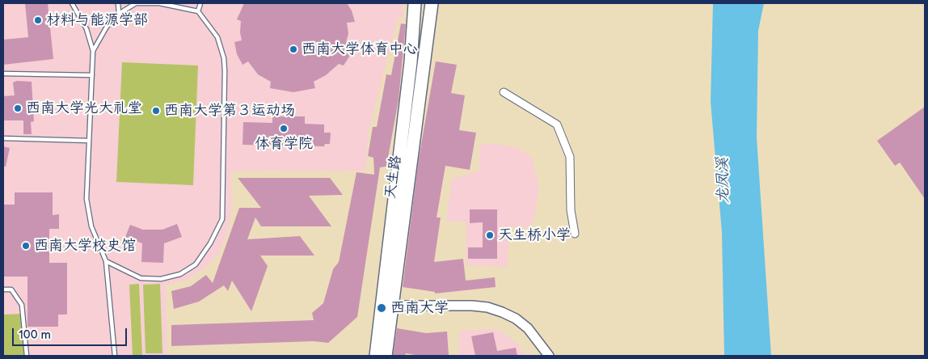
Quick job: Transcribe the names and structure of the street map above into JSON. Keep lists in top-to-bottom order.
{
  "streets": {
    "highway": ["天生路"]
  },
  "water": ["龙凤溪"],
  "places": [
    "材料与能源学部",
    "西南大学体育中心",
    "西南大学光大礼堂",
    "西南大学第３运动场",
    "体育学院",
    "天生桥小学",
    "西南大学校史馆",
    "西南大学"
  ],
  "scale_bar": "100 m"
}
